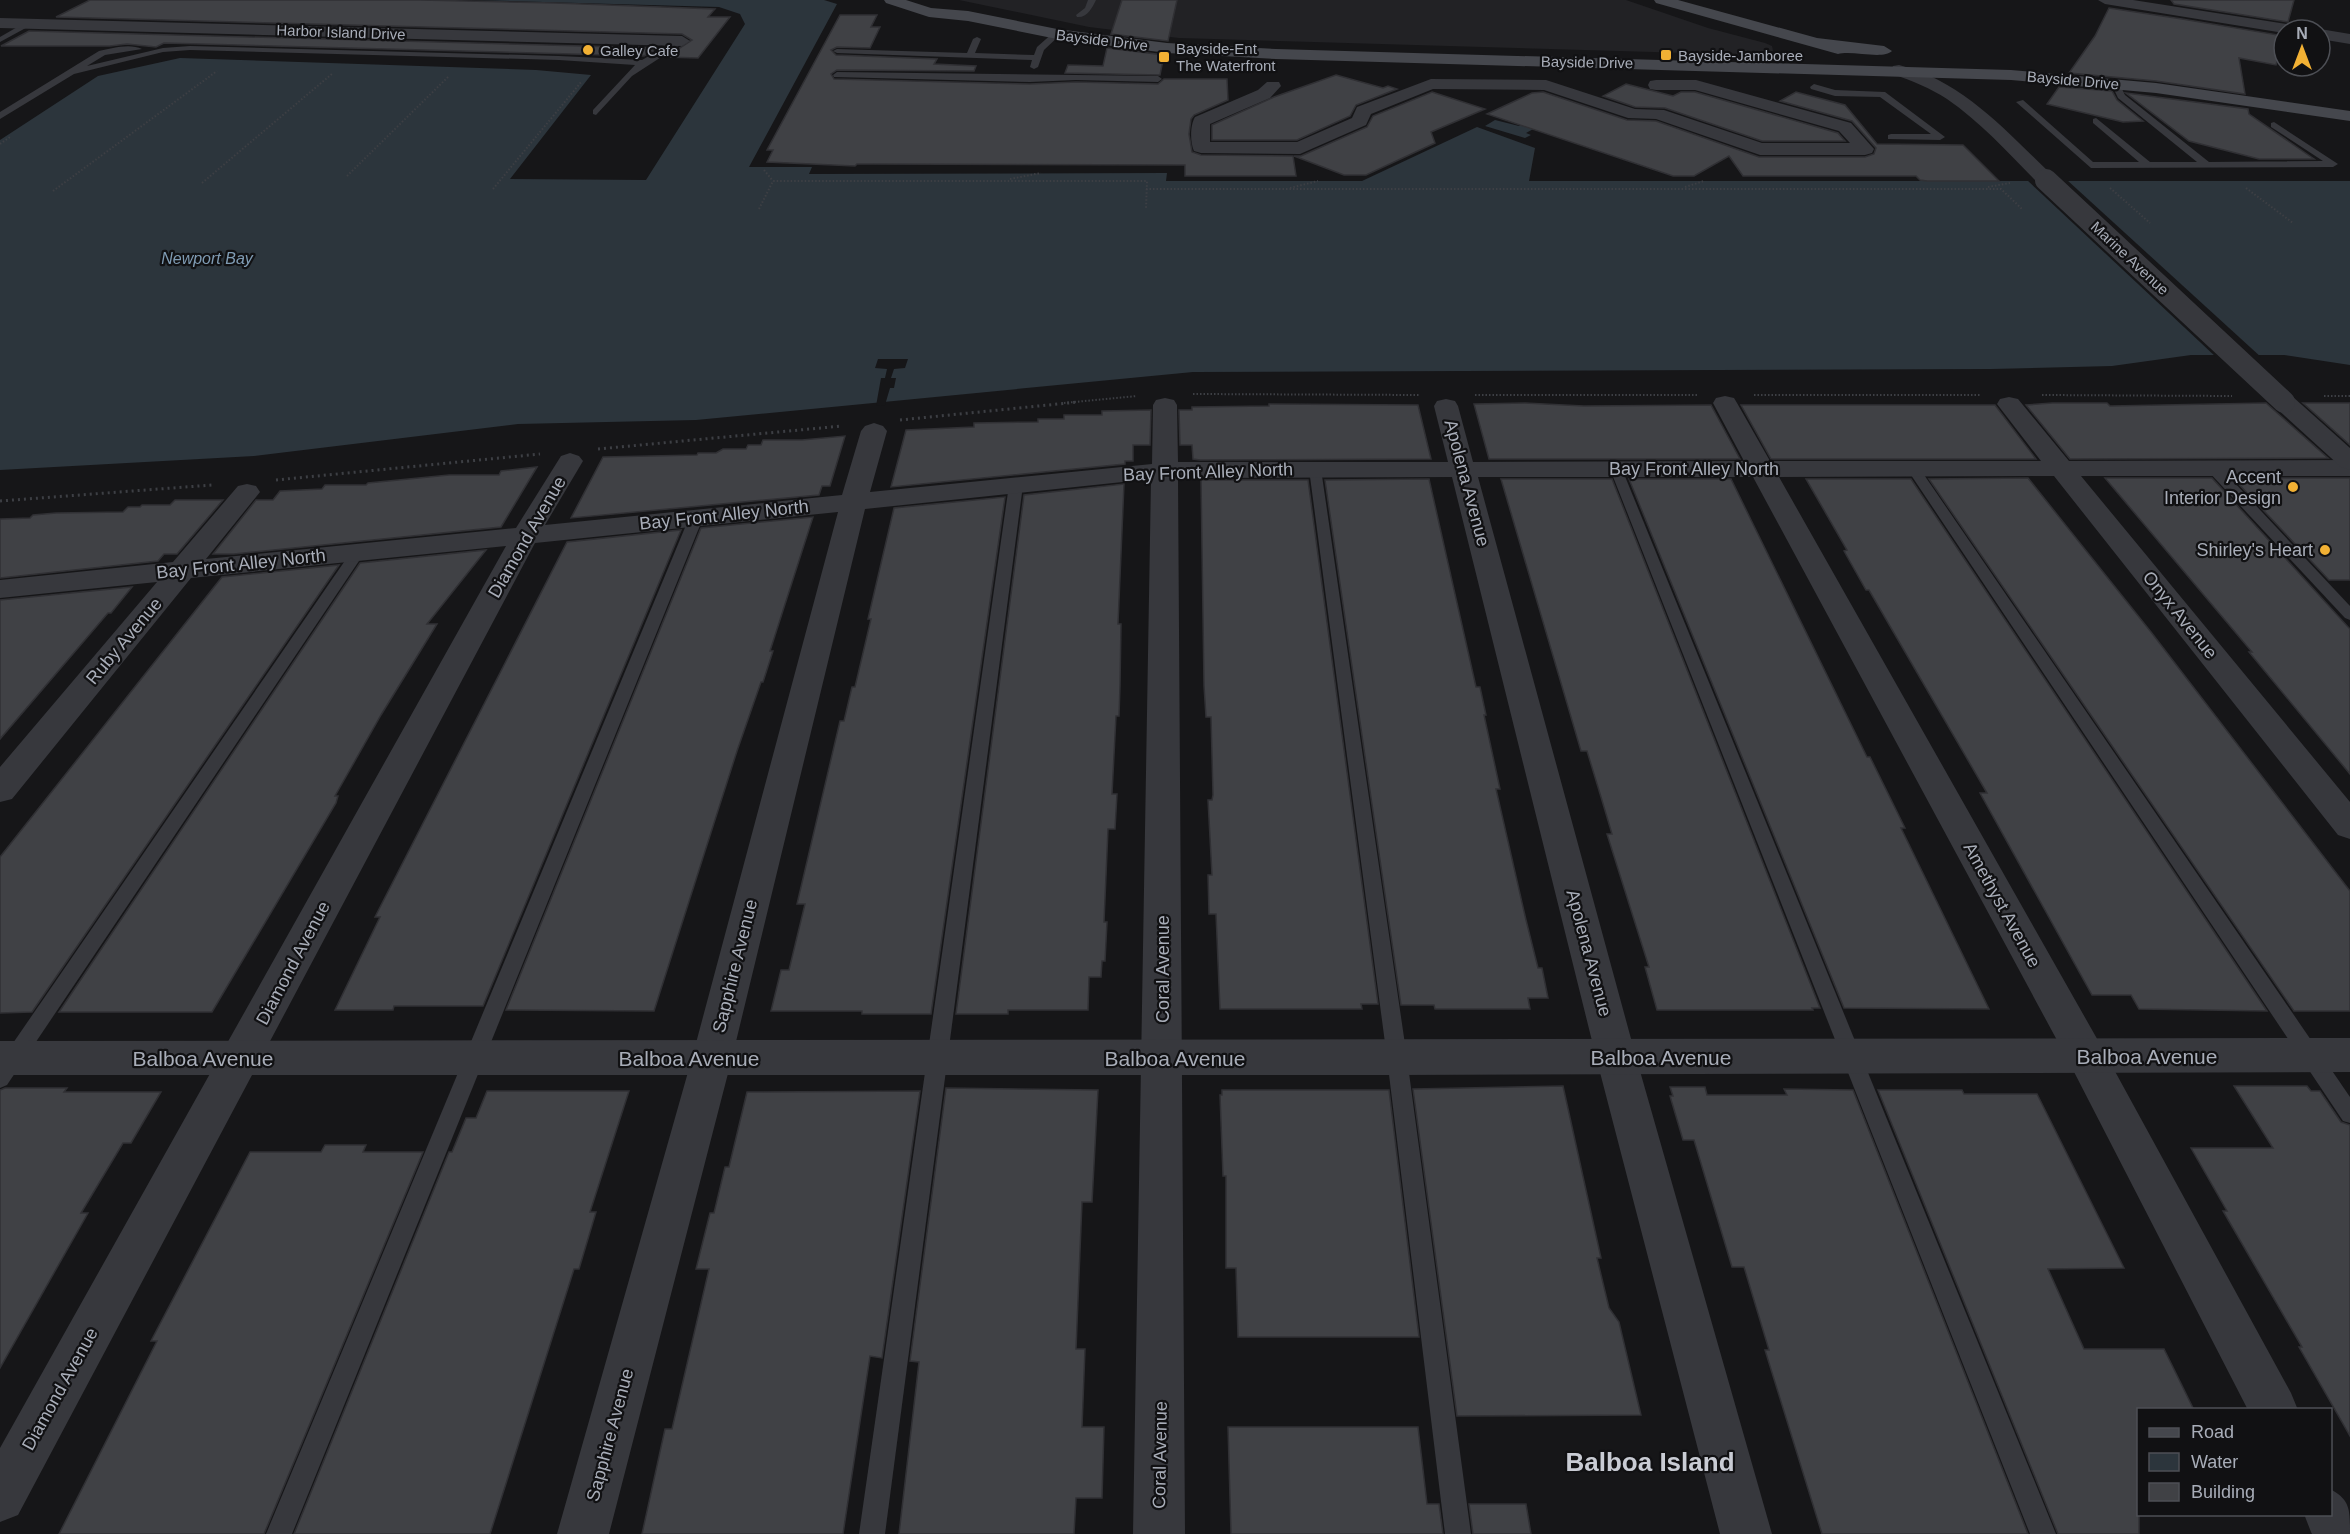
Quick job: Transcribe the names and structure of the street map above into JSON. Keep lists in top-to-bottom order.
{
  "streets": {
    "main road": ["Bayside Drive"],
    "street": [
      "Harbor Island Drive",
      "Marine Avenue",
      "Bay Front Alley North",
      "Apolena Avenue",
      "Diamond Avenue",
      "Onyx Avenue",
      "Ruby Avenue",
      "Amethyst Avenue",
      "Sapphire Avenue",
      "Coral Avenue",
      "Balboa Avenue"
    ]
  },
  "crossings": [
    ["Bayside Drive", "Marine Avenue"],
    ["Bay Front Alley North", "Apolena Avenue"],
    ["Bay Front Alley North", "Diamond Avenue"],
    ["Bay Front Alley North", "Onyx Avenue"],
    ["Bay Front Alley North", "Ruby Avenue"],
    ["Bay Front Alley North", "Amethyst Avenue"],
    ["Bay Front Alley North", "Sapphire Avenue"],
    ["Bay Front Alley North", "Coral Avenue"],
    ["Apolena Avenue", "Balboa Avenue"],
    ["Diamond Avenue", "Balboa Avenue"],
    ["Amethyst Avenue", "Balboa Avenue"],
    ["Sapphire Avenue", "Balboa Avenue"],
    ["Coral Avenue", "Balboa Avenue"]
  ],
  "districts": ["Balboa Island"],
  "water": ["Newport Bay"],
  "places": {
    "other": ["Galley Cafe", "Accent Interior Design", "Shirley's Heart"],
    "transit": ["Bayside-Jamboree", "Bayside-Ent The Waterfront"]
  },
  "legend": ["Road", "Water", "Building"],
  "north": "top"
}
